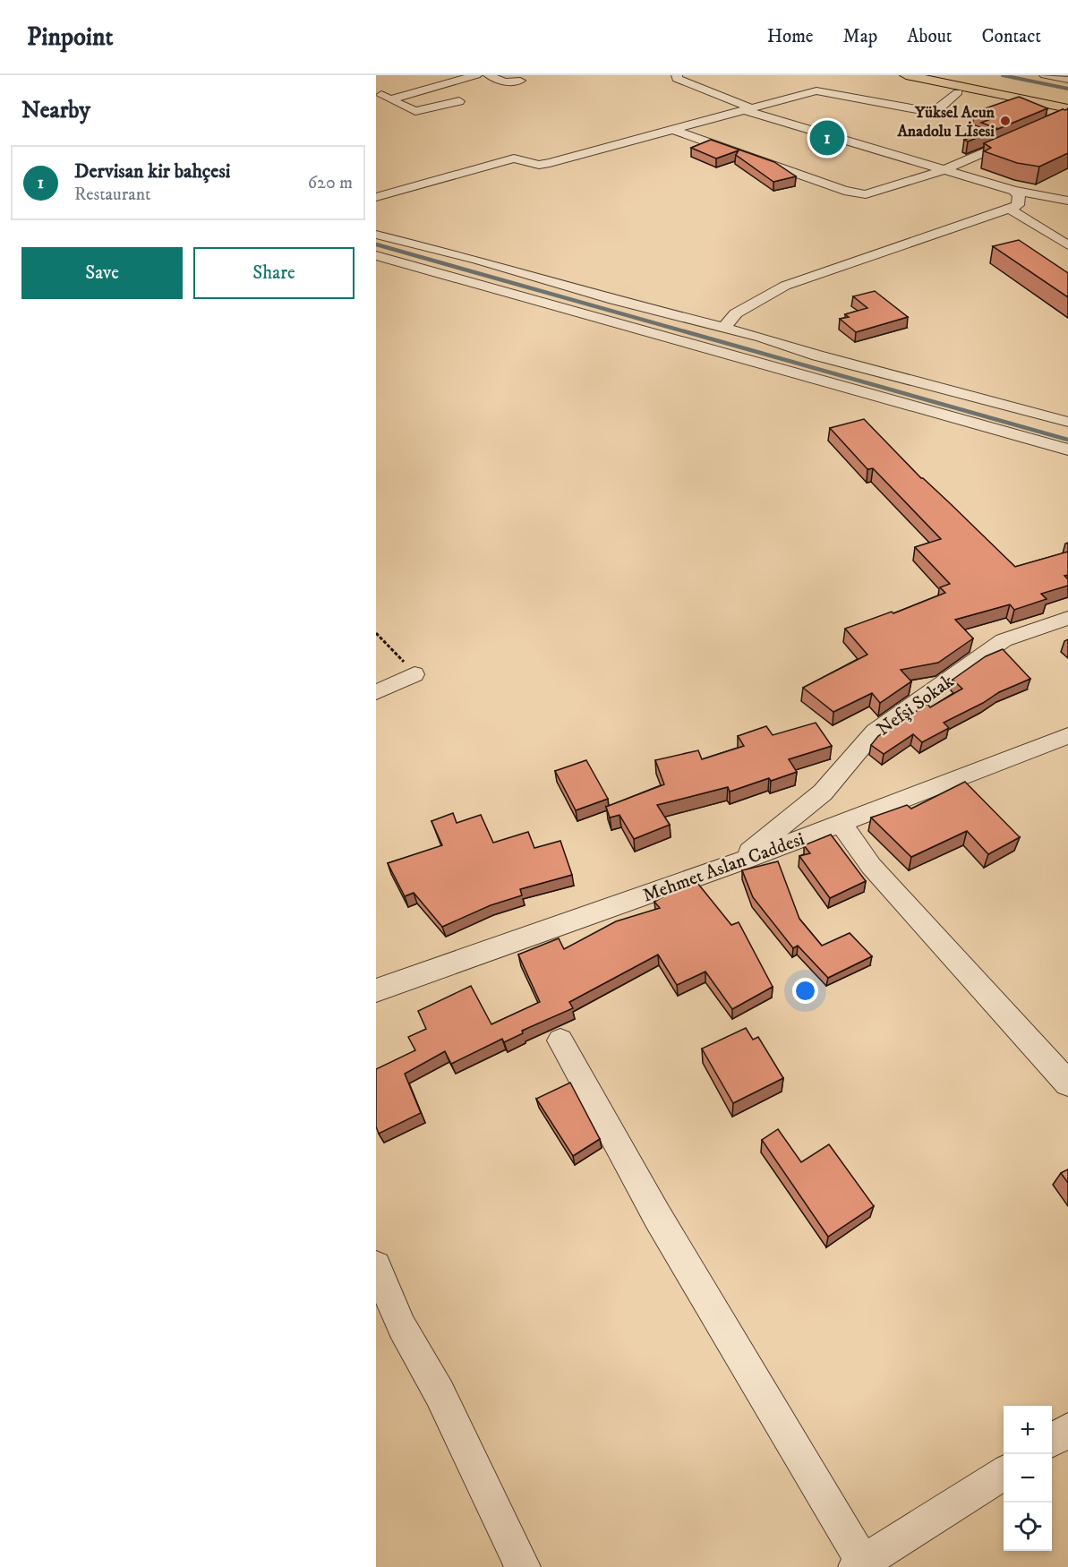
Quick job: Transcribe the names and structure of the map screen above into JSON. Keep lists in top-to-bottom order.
{
  "streets": {
    "street": ["Nefşi Sokak", "Mehmet Aslan Caddesi"]
  },
  "crossings": [
    ["Nefşi Sokak", "Mehmet Aslan Caddesi"]
  ],
  "places": ["Yüksel Acun Anadolu Lİsesi"],
  "page": {
    "header": "Pinpoint",
    "nav": [
      "Home",
      "Map",
      "About",
      "Contact"
    ],
    "heading": "Nearby",
    "pins": "1",
    "list": [
      {
        "mark": "1",
        "name": "Dervisan kir bahçesi",
        "note": "Restaurant",
        "value": "620 m"
      }
    ],
    "buttons": ["Save", "Share"],
    "map_buttons": ["+", "−"]
  }
}
